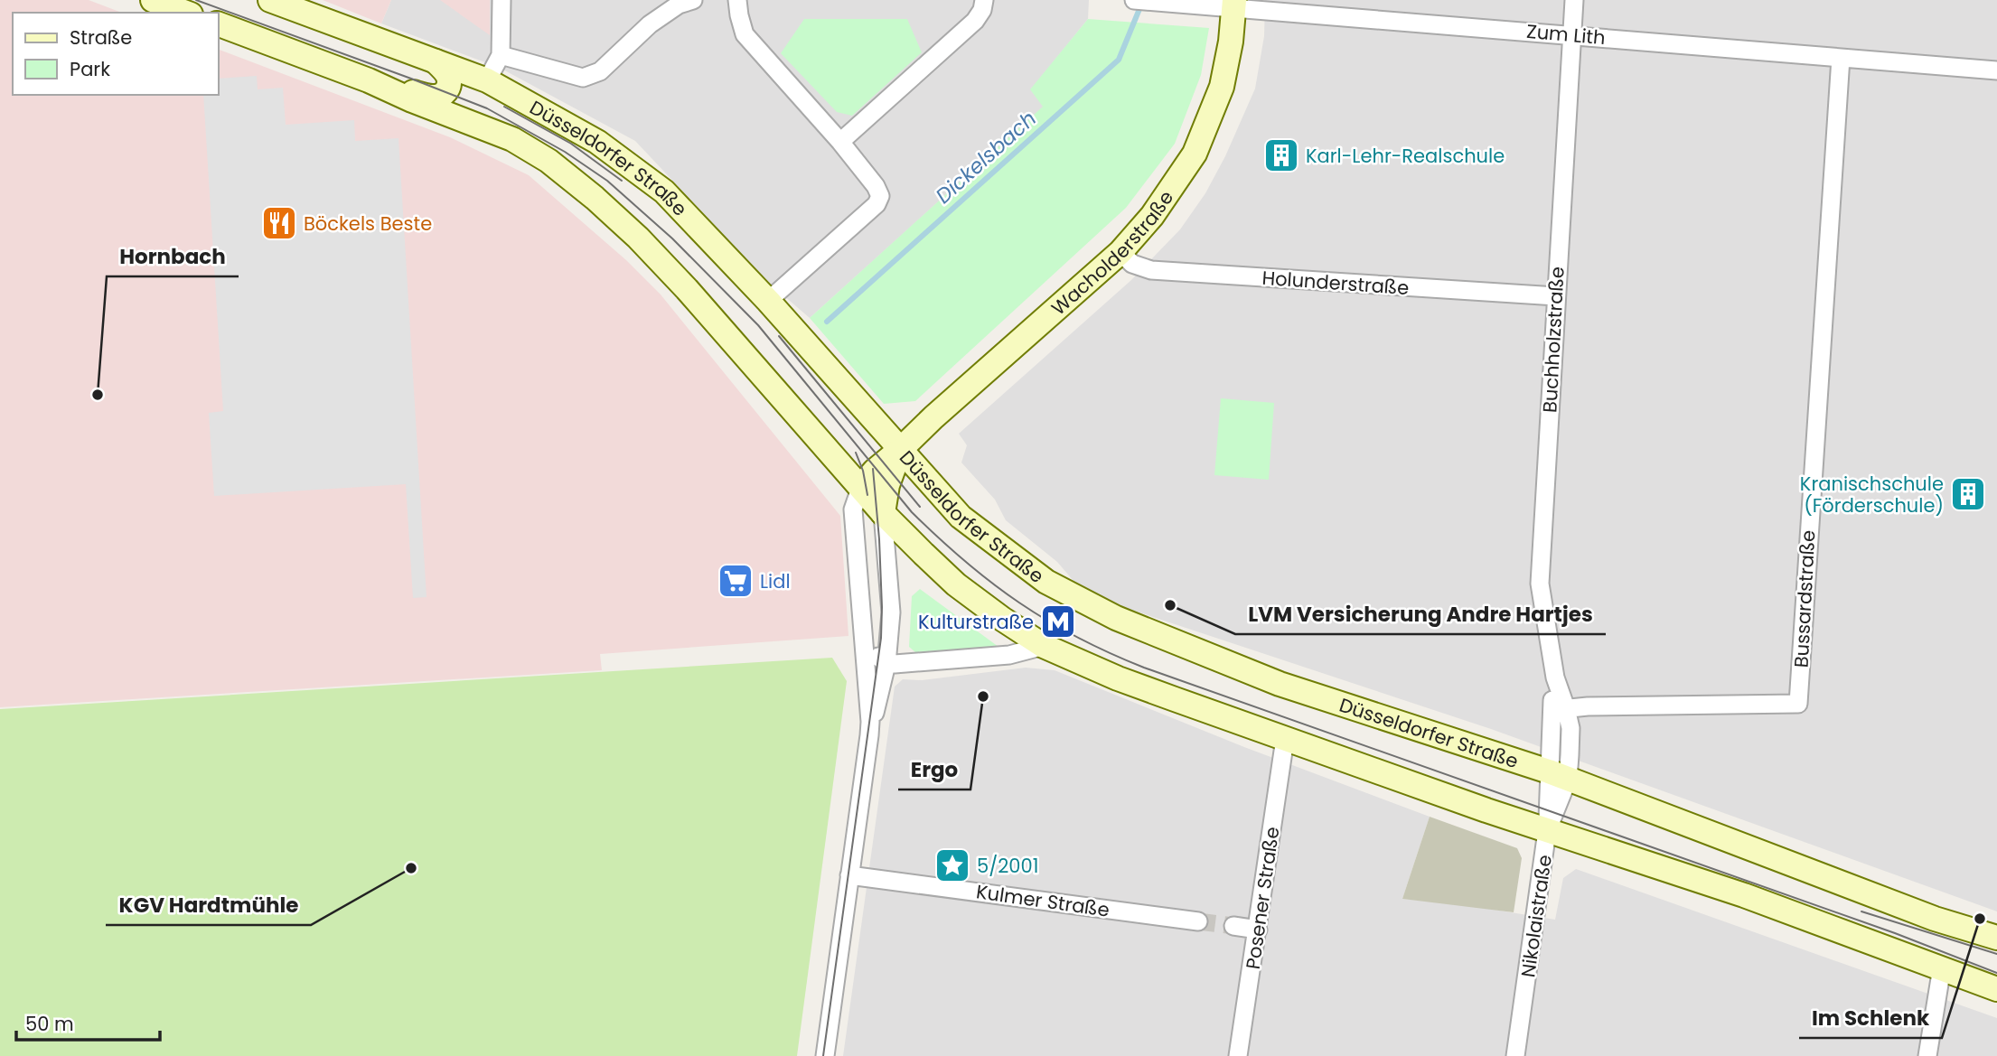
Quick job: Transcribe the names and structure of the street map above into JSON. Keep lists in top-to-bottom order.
{
  "streets": {
    "main road": ["Düsseldorfer Straße", "Wacholderstraße"],
    "street": [
      "Zum Lith",
      "Holunderstraße",
      "Buchholzstraße",
      "Bussardstraße",
      "Posener Straße",
      "Kulmer Straße",
      "Nikolaistraße"
    ]
  },
  "crossings": [
    ["Zum Lith", "Wacholderstraße"],
    ["Zum Lith", "Buchholzstraße"],
    ["Zum Lith", "Bussardstraße"],
    ["Düsseldorfer Straße", "Wacholderstraße"],
    ["Düsseldorfer Straße", "Buchholzstraße"],
    ["Düsseldorfer Straße", "Posener Straße"],
    ["Düsseldorfer Straße", "Nikolaistraße"],
    ["Wacholderstraße", "Holunderstraße"],
    ["Holunderstraße", "Buchholzstraße"],
    ["Buchholzstraße", "Bussardstraße"],
    ["Buchholzstraße", "Nikolaistraße"]
  ],
  "water": ["Dickelsbach"],
  "places": {
    "building": ["Karl-Lehr-Realschule", "Kranischschule (Förderschule)"],
    "restaurant": ["Böckels Beste"],
    "other": [
      "Hornbach",
      "LVM Versicherung Andre Hartjes",
      "Ergo",
      "KGV Hardtmühle",
      "Im Schlenk"
    ],
    "supermarket": ["Lidl"],
    "metro station": ["Kulturstraße"],
    "place": ["5/2001"]
  },
  "legend": ["Straße", "Park"],
  "scale_bar": "50 m"
}
